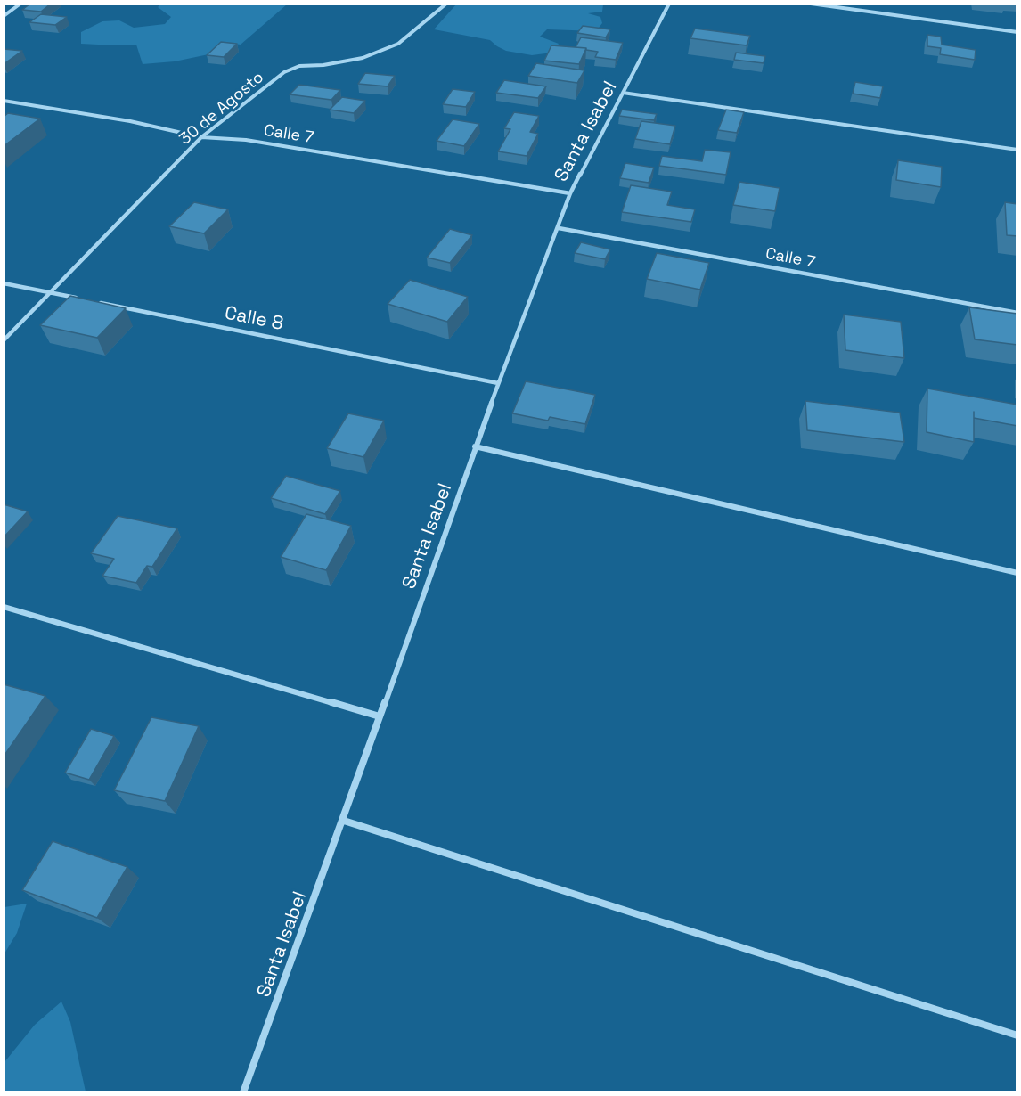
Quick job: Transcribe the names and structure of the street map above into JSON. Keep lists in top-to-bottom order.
{
  "streets": {
    "street": [
      "30 de Agosto",
      "Santa Isabel",
      "Calle 7",
      "Calle 8"
    ]
  },
  "crossings": [
    ["30 de Agosto", "Calle 7"],
    ["Santa Isabel", "Calle 7"],
    ["Santa Isabel", "Calle 8"]
  ]
}
